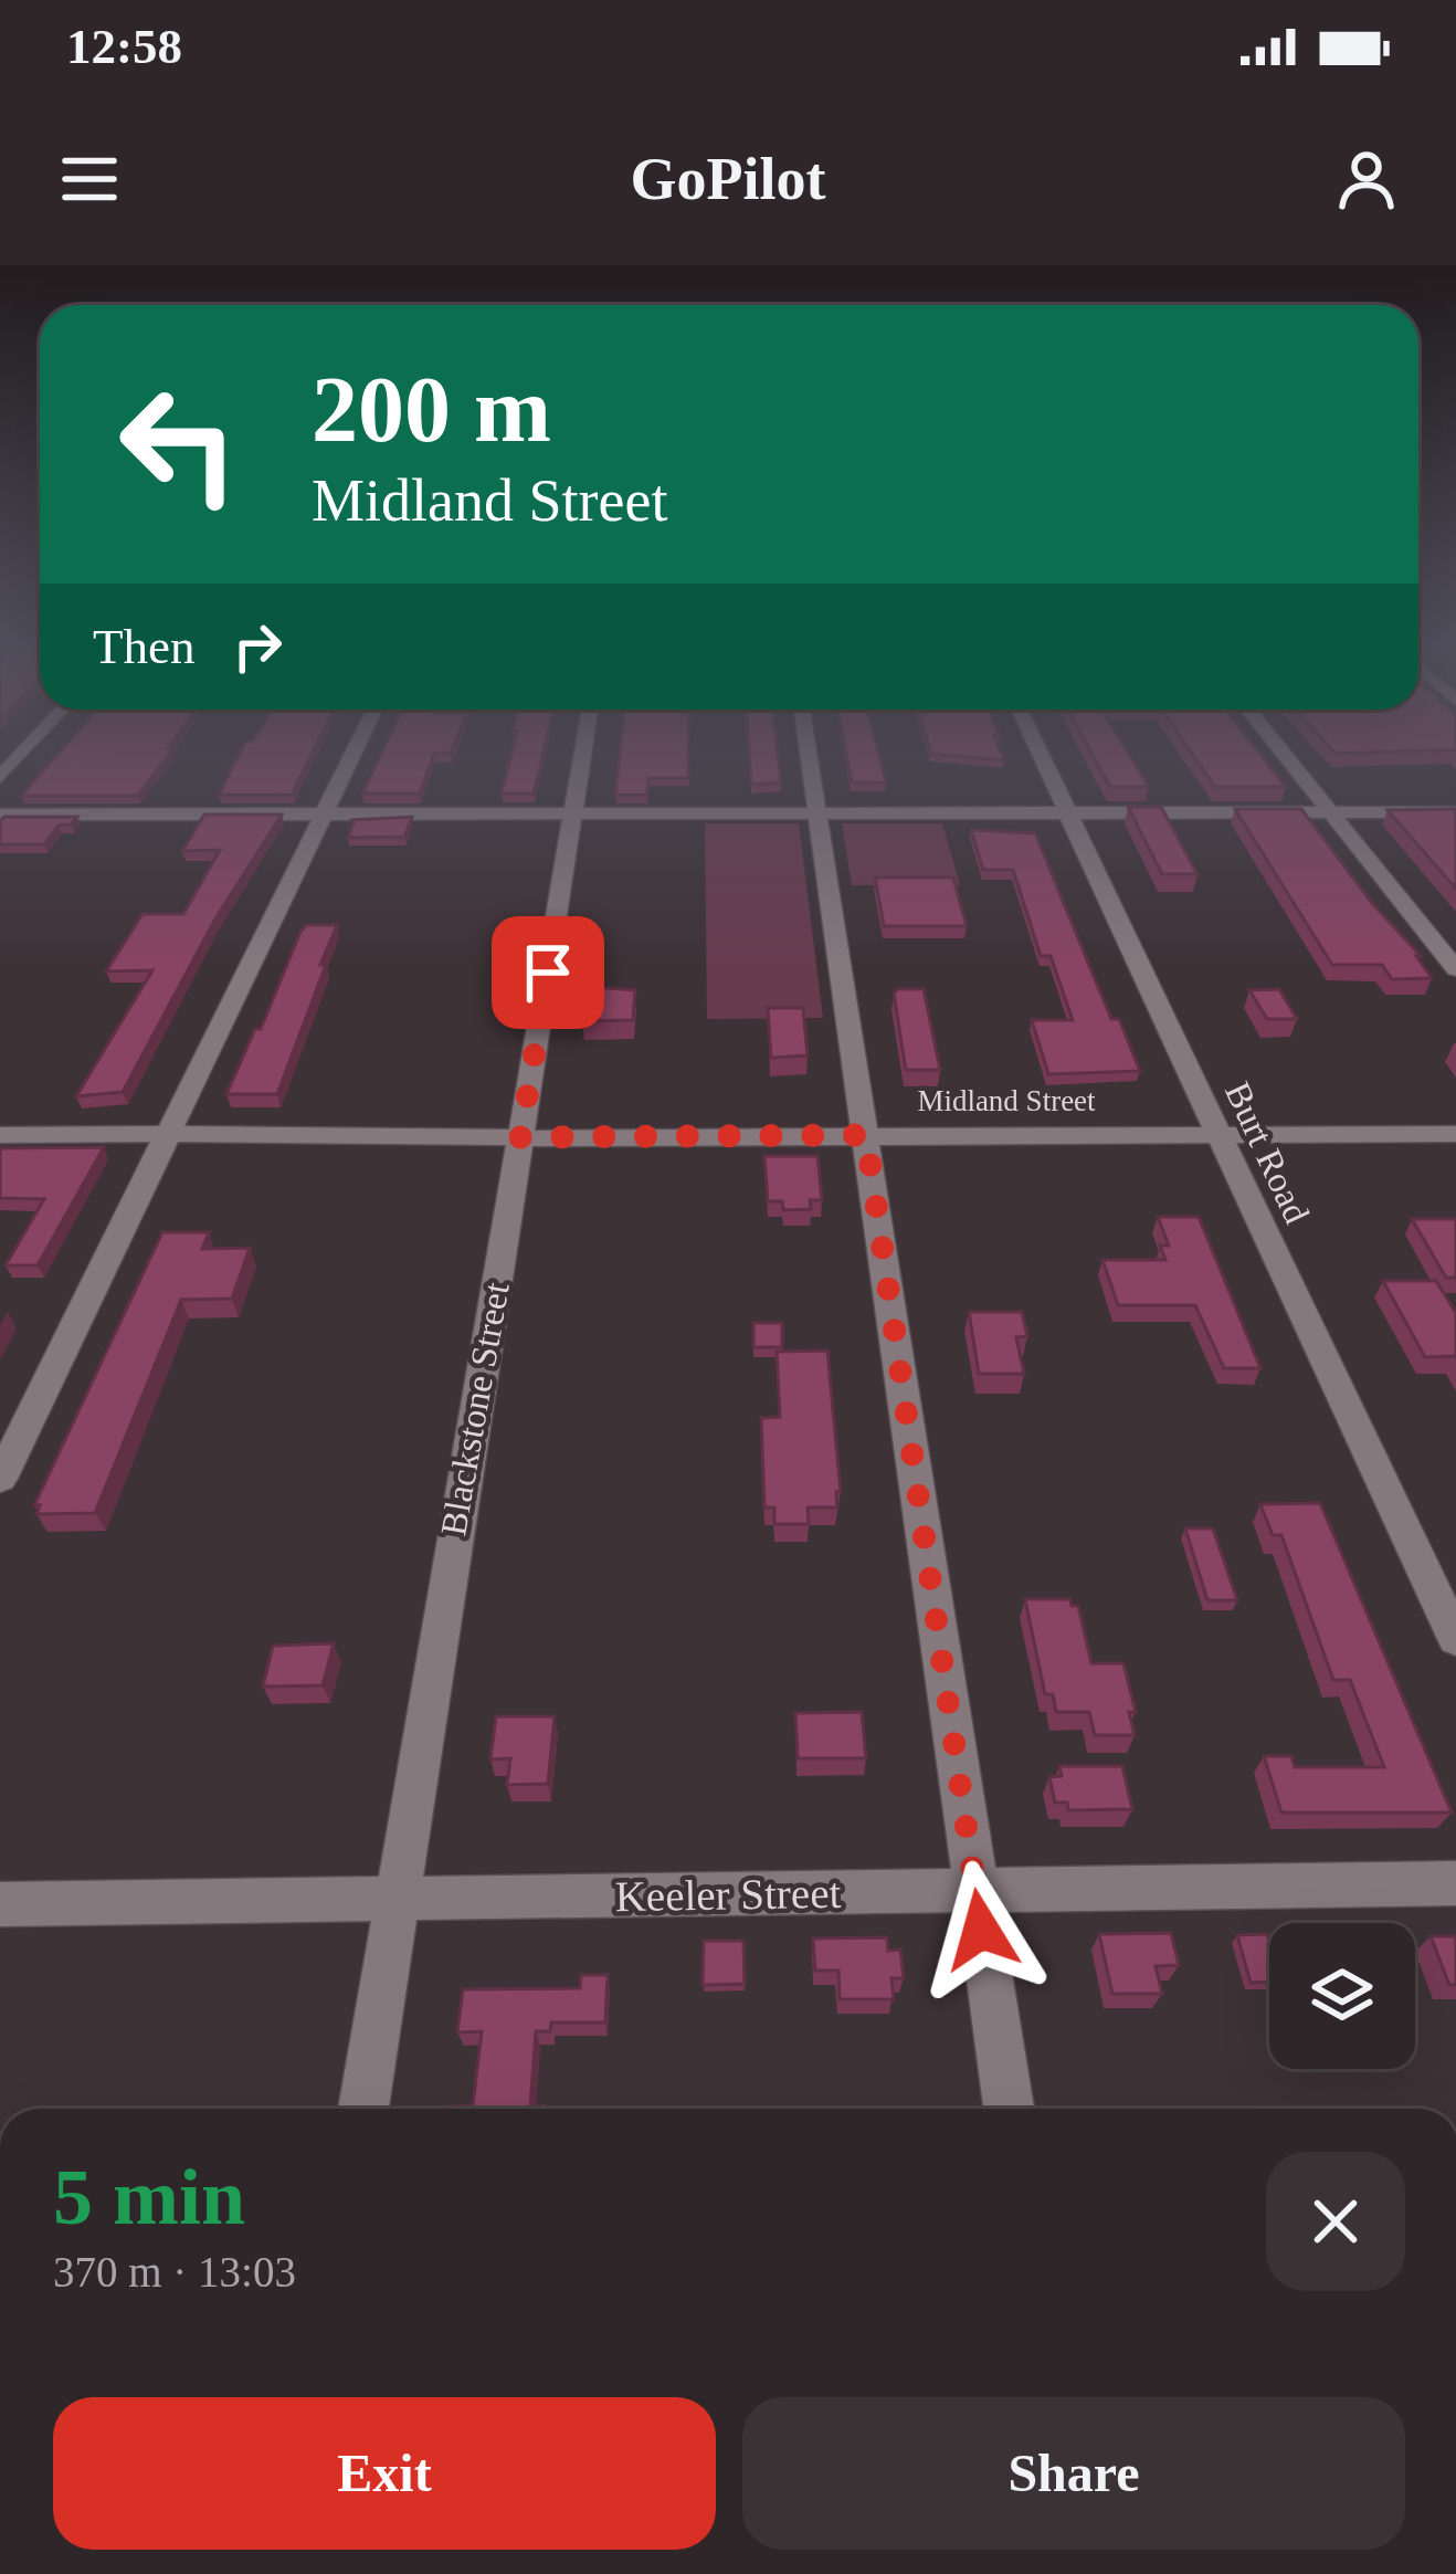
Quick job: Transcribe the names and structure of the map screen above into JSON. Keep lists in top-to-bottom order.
{
  "streets": {
    "street": [
      "Midland Street",
      "Burt Road",
      "Blackstone Street",
      "Keeler Street"
    ]
  },
  "crossings": [
    ["Midland Street", "Burt Road"],
    ["Midland Street", "Blackstone Street"],
    ["Blackstone Street", "Keeler Street"]
  ],
  "page": {
    "status": "12:58",
    "header": "GoPilot",
    "turn": ["200 m", "Midland Street"],
    "then": "Then",
    "heading": ["5 min", "370 m · 13:03"],
    "buttons": ["Exit", "Share"]
  }
}
